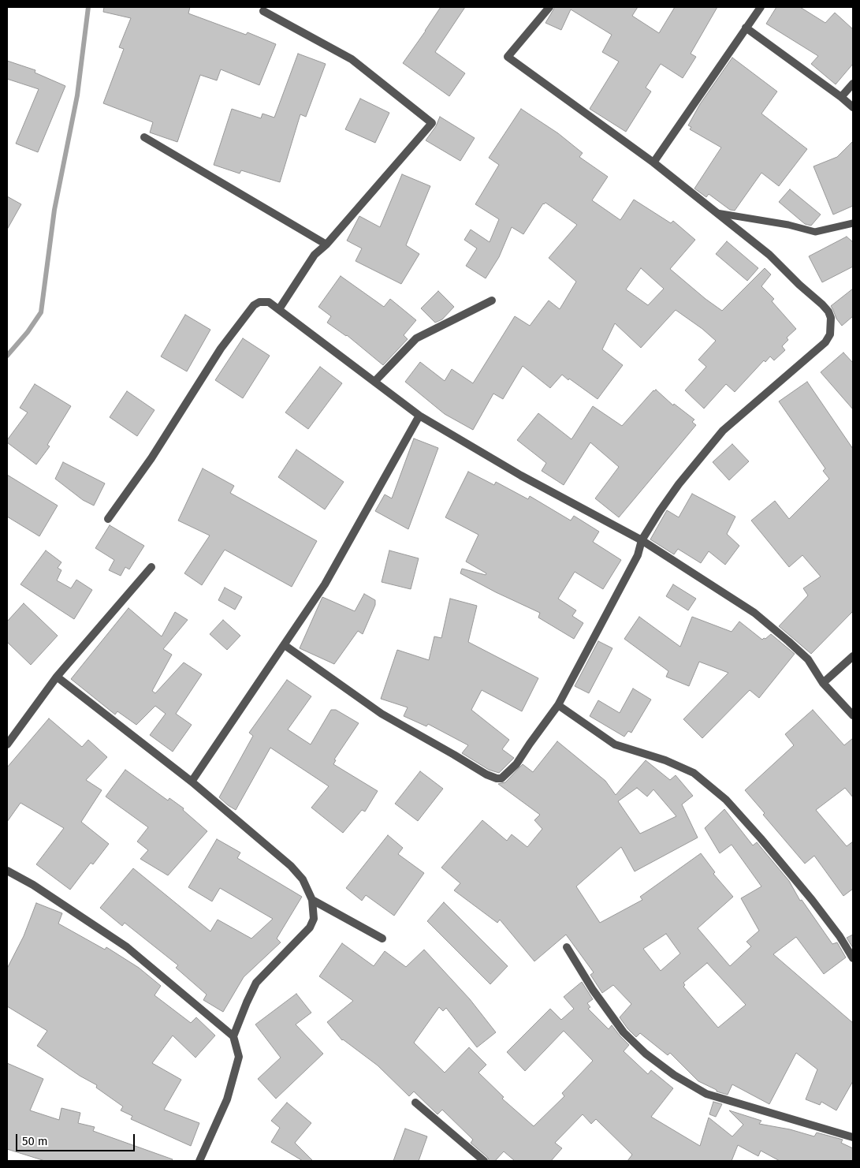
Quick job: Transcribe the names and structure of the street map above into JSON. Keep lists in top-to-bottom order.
{
  "scale_bar": "50 m"
}
